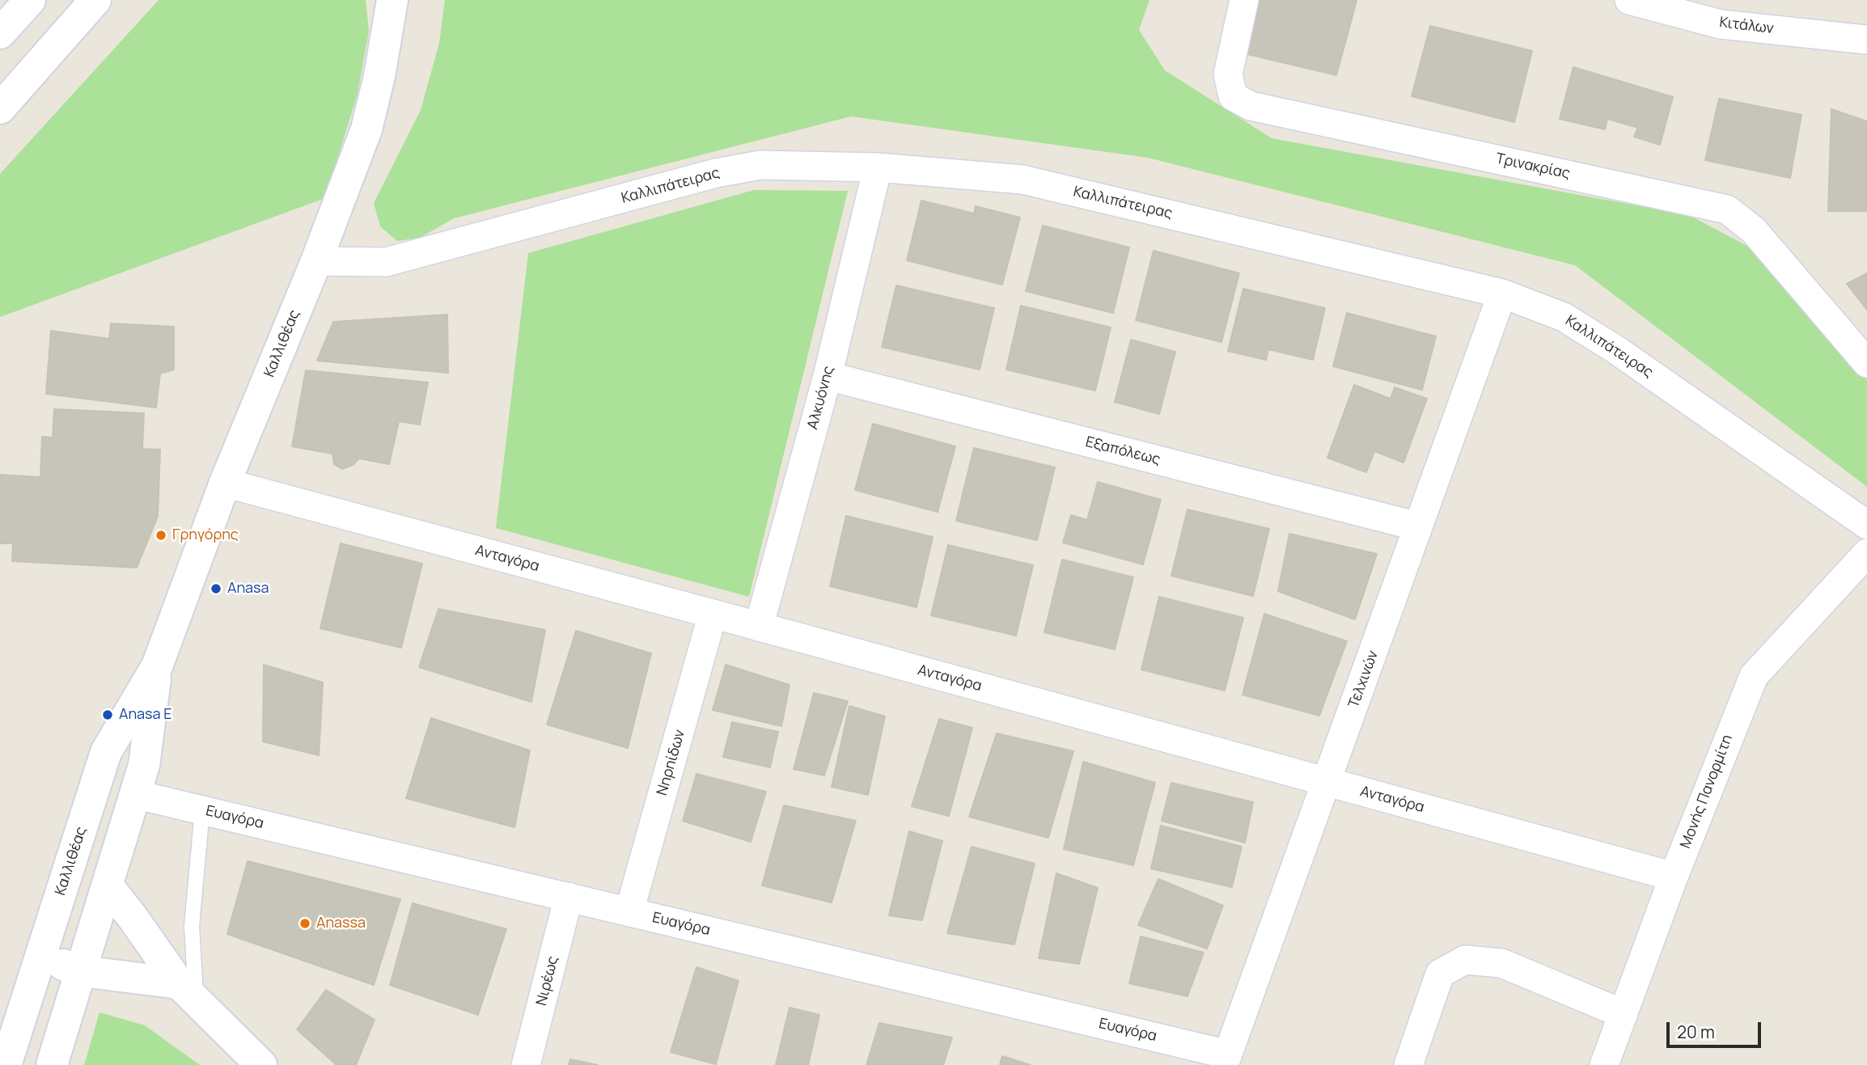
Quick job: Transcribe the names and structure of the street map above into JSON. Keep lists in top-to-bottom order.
{
  "streets": {
    "main road": ["Καλλιθέας"],
    "street": [
      "Κιτάλων",
      "Τρινακρίας",
      "Καλλιπάτειρας",
      "Αλκυόνης",
      "Εξαπόλεως",
      "Ανταγόρα",
      "Τελχινών",
      "Νηρηίδων",
      "Μονής Πανορμίτη",
      "Ευαγόρα",
      "Νιρέως"
    ]
  },
  "crossings": [
    ["Καλλιπάτειρας", "Καλλιθέας"],
    ["Καλλιπάτειρας", "Αλκυόνης"],
    ["Καλλιπάτειρας", "Τελχινών"],
    ["Καλλιθέας", "Ανταγόρα"],
    ["Καλλιθέας", "Ευαγόρα"],
    ["Αλκυόνης", "Εξαπόλεως"],
    ["Αλκυόνης", "Ανταγόρα"],
    ["Εξαπόλεως", "Τελχινών"],
    ["Ανταγόρα", "Τελχινών"],
    ["Ανταγόρα", "Νηρηίδων"],
    ["Ανταγόρα", "Μονής Πανορμίτη"],
    ["Τελχινών", "Ευαγόρα"],
    ["Νηρηίδων", "Ευαγόρα"],
    ["Ευαγόρα", "Νιρέως"]
  ],
  "places": [
    "Γρηγόρης",
    "Anasa",
    "Anasa E",
    "Anassa"
  ],
  "scale_bar": "20 m"
}
